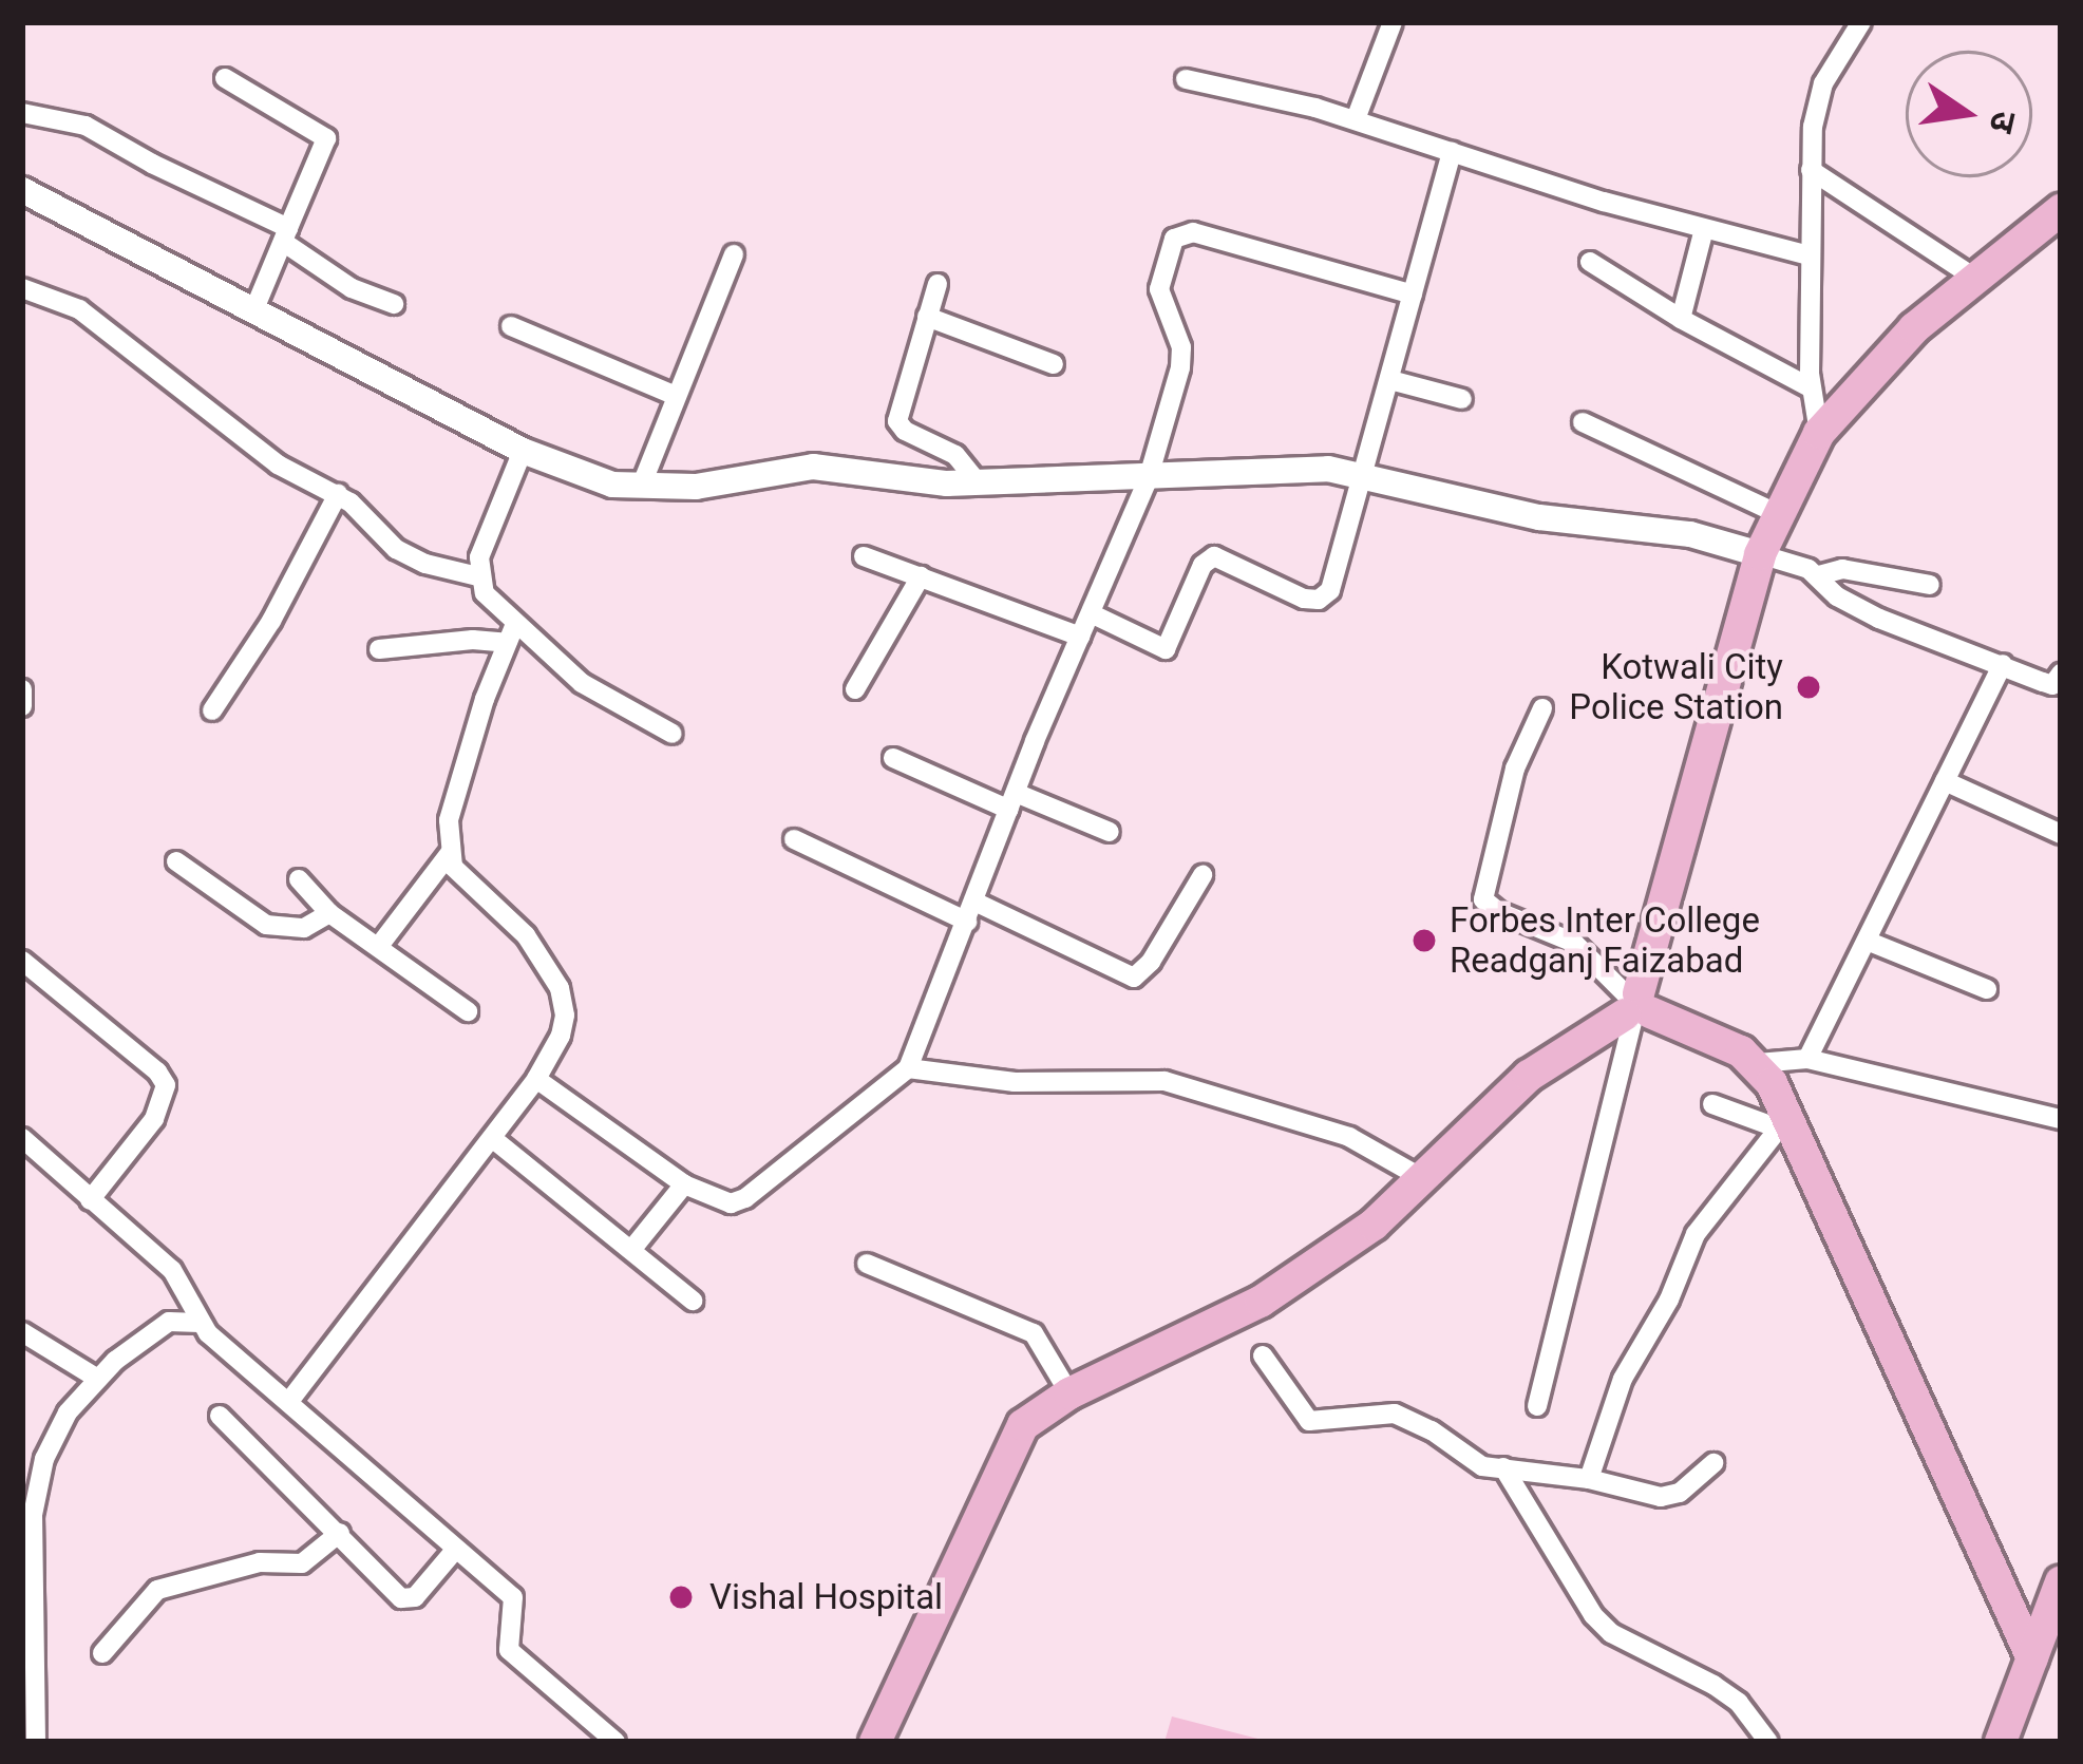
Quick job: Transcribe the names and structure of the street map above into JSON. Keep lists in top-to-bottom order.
{
  "places": ["Kotwali City Police Station", "Forbes Inter College Readganj Faizabad", "Vishal Hospital"],
  "north": "right"
}
